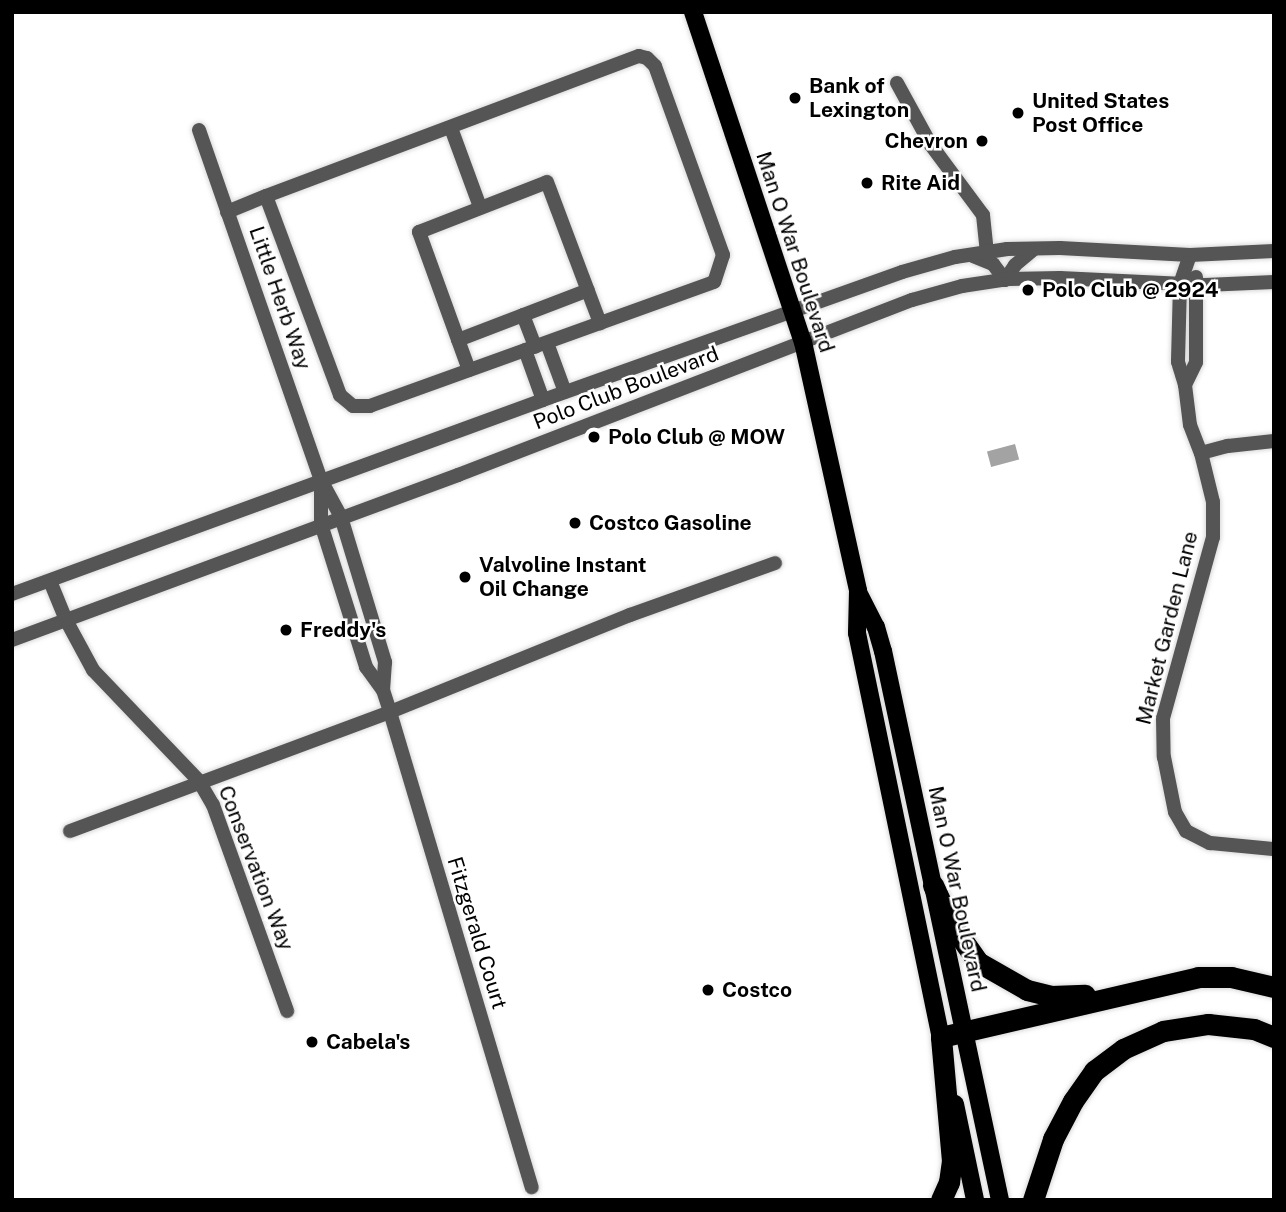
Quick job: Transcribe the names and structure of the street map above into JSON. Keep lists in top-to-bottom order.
{
  "streets": {
    "main road": ["Man O War Boulevard"],
    "street": [
      "Little Herb Way",
      "Polo Club Boulevard",
      "Market Garden Lane",
      "Conservation Way",
      "Fitzgerald Court"
    ]
  },
  "crossings": [
    ["Man O War Boulevard", "Polo Club Boulevard"],
    ["Little Herb Way", "Polo Club Boulevard"],
    ["Little Herb Way", "Fitzgerald Court"],
    ["Polo Club Boulevard", "Market Garden Lane"],
    ["Polo Club Boulevard", "Conservation Way"],
    ["Polo Club Boulevard", "Fitzgerald Court"]
  ],
  "places": [
    "Bank of Lexington",
    "United States Post Office",
    "Chevron",
    "Rite Aid",
    "Polo Club @ 2924",
    "Polo Club @ MOW",
    "Costco Gasoline",
    "Valvoline Instant Oil Change",
    "Freddy's",
    "Costco",
    "Cabela's"
  ]
}
